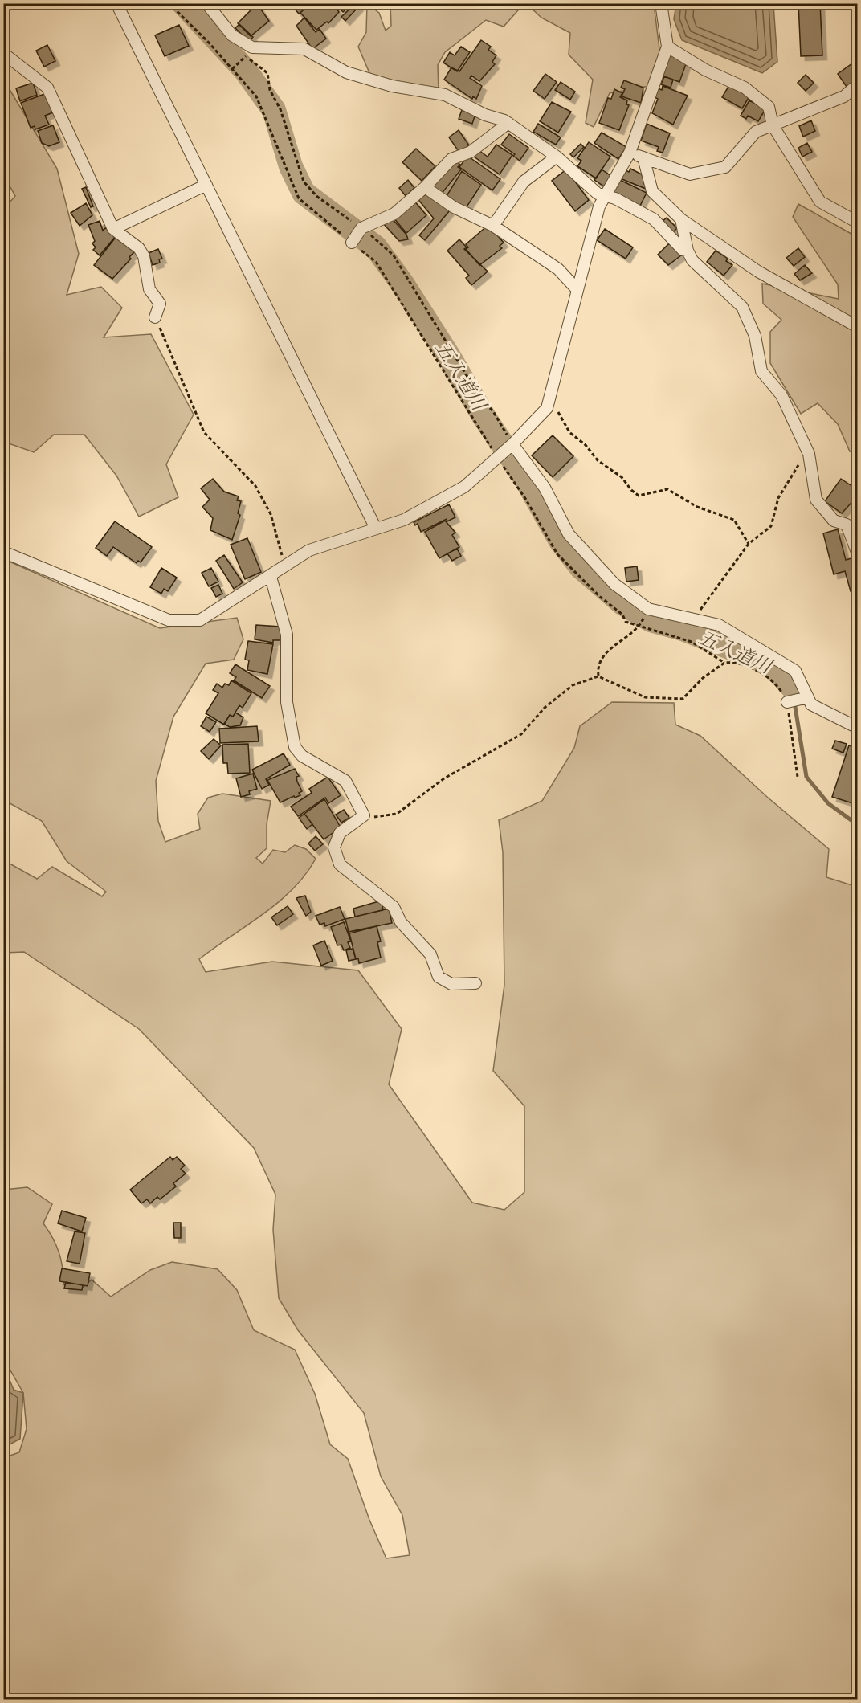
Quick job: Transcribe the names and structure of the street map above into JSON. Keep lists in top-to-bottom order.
{
  "water": ["五入道川"]
}
